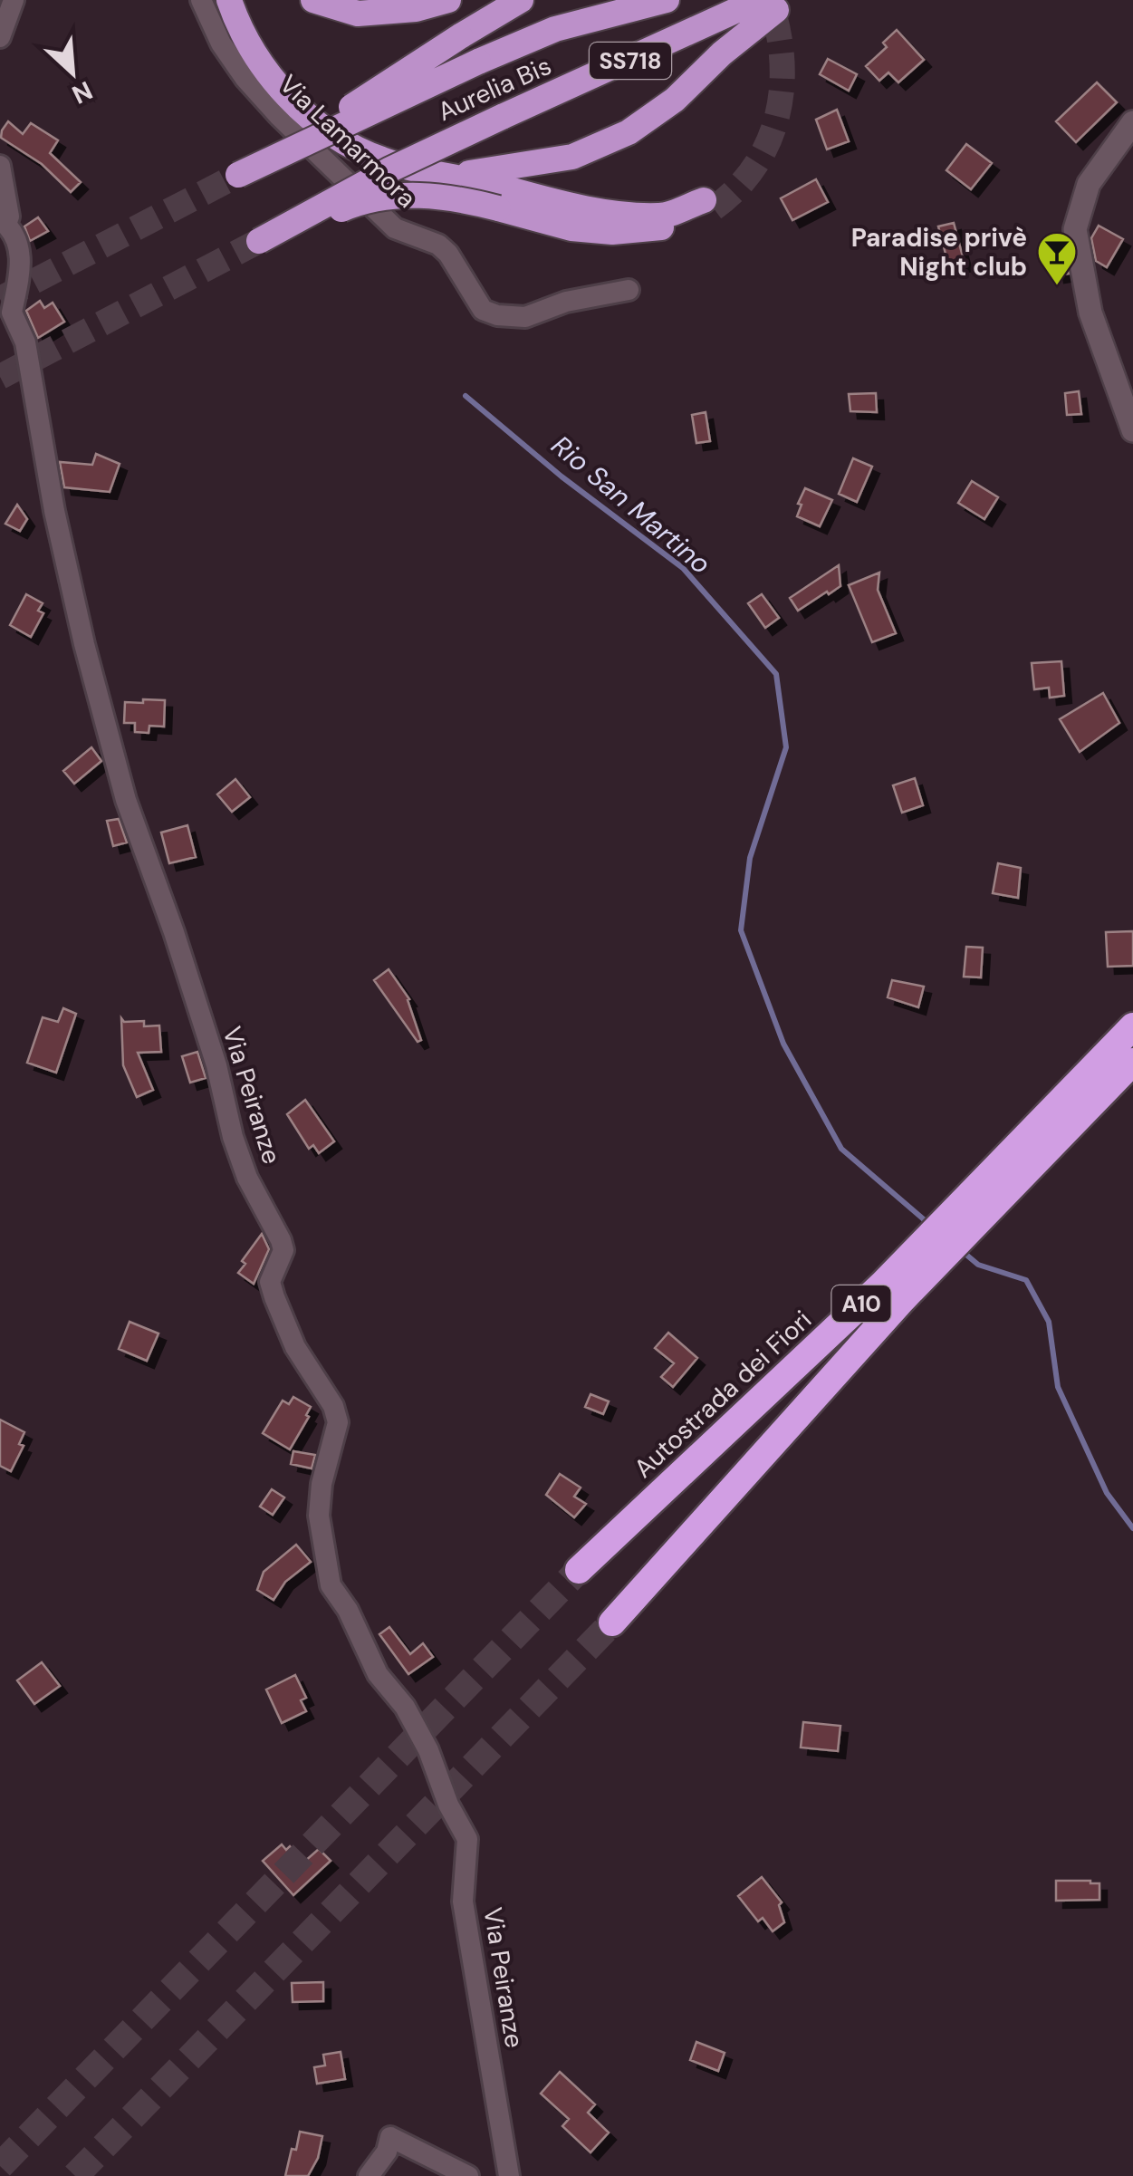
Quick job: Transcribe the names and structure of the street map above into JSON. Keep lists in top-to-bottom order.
{
  "streets": {
    "highway": [
      "SS718",
      "Aurelia Bis",
      "A10",
      "Autostrada dei Fiori"
    ],
    "street": ["Via Lamarmora", "Via Peiranze"]
  },
  "water": ["Rio San Martino"],
  "places": {
    "bar": ["Paradise privè Night club"]
  },
  "north": "bottom right"
}
